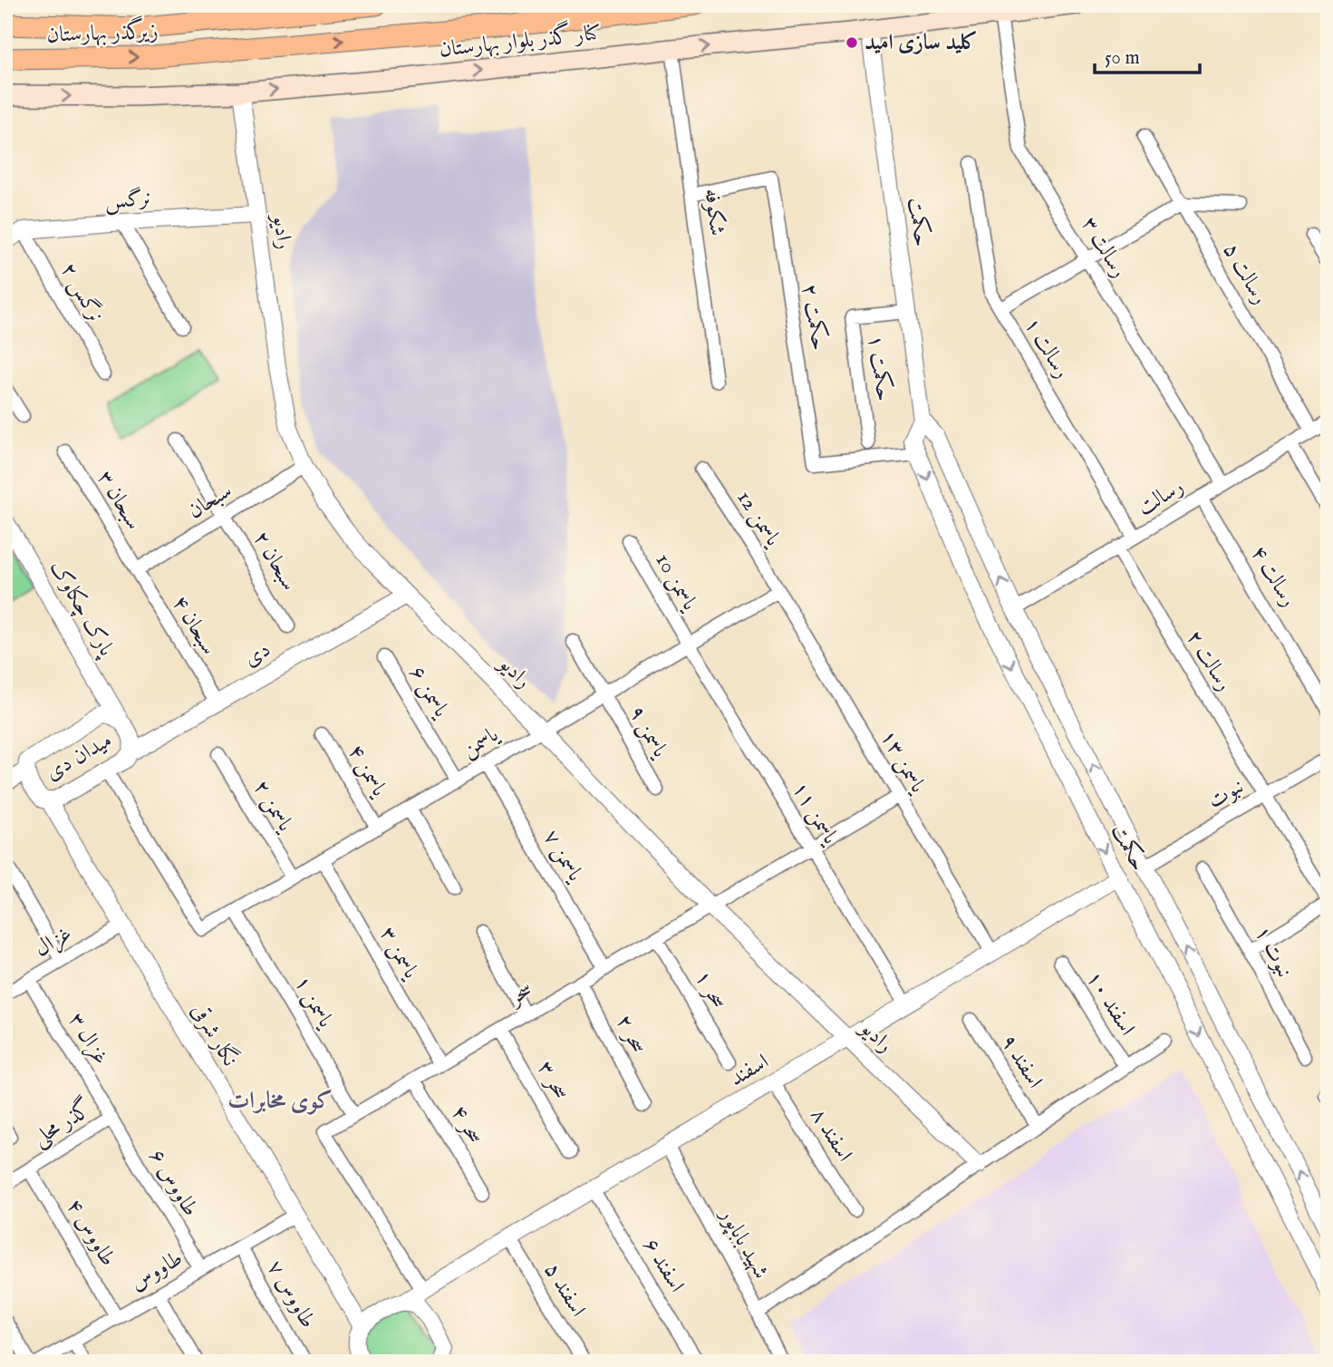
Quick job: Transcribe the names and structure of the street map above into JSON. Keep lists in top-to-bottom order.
{
  "streets": {
    "main road": ["زیرگذر بهارستان", "کنار گذر بلوار بهارستان"],
    "street": [
      "نرگس",
      "شکوفه",
      "حکمت",
      "رادیو",
      "رسالت ۳",
      "رسالت ۵",
      "نرگس ۲",
      "حکمت ۲",
      "رسالت ۱",
      "حکمت ۱",
      "رسالت",
      "سبحان ۳",
      "سبحان",
      "یاسمن 12",
      "سبحان ۲",
      "رسالت ۴",
      "یاسمن 10",
      "پارک چکاوک",
      "سبحان ۴",
      "دی",
      "رسالت ۲",
      "یاسمن ۶",
      "یاسمن ۹",
      "یاسمن",
      "میدان دی",
      "یاسمن ۱۳",
      "یاسمن ۴",
      "نبوت",
      "یاسمن ۲",
      "یاسمن ۱۱",
      "یاسمن ۷",
      "غزال",
      "نبوت ۱",
      "یاسمن ۳",
      "سحر ۱",
      "سحر",
      "یاسمن ۱",
      "اسفند ۱۰",
      "سحر ۲",
      "نگار شرقی",
      "غزال ۳",
      "اسفند ۹",
      "اسفند",
      "سحر ۳",
      "گذر محلی",
      "سحر ۴",
      "اسفند ۸",
      "طاووس ۶",
      "طاووس ۴",
      "شهید باباپور",
      "اسفند ۶",
      "طاووس",
      "اسفند ۵",
      "طاووس ۷"
    ]
  },
  "crossings": [
    ["کنار گذر بلوار بهارستان", "شکوفه"],
    ["کنار گذر بلوار بهارستان", "حکمت"],
    ["کنار گذر بلوار بهارستان", "رادیو"],
    ["کنار گذر بلوار بهارستان", "رسالت ۳"],
    ["نرگس", "رادیو"],
    ["نرگس", "نرگس ۲"],
    ["شکوفه", "حکمت ۲"],
    ["حکمت", "حکمت ۲"],
    ["حکمت", "حکمت ۱"],
    ["حکمت", "رسالت"],
    ["حکمت", "نبوت"],
    ["حکمت", "اسفند"],
    ["رادیو", "سبحان"],
    ["رادیو", "دی"],
    ["رادیو", "یاسمن"],
    ["رادیو", "سحر"],
    ["رادیو", "اسفند"],
    ["رسالت ۳", "رسالت"],
    ["رسالت ۵", "رسالت"],
    ["رسالت ۱", "رسالت"],
    ["رسالت", "رسالت ۴"],
    ["رسالت", "رسالت ۲"],
    ["سبحان ۳", "سبحان"],
    ["سبحان ۳", "سبحان ۴"],
    ["سبحان", "سبحان ۲"],
    ["سبحان", "سبحان ۴"],
    ["یاسمن 12", "یاسمن"],
    ["یاسمن 12", "یاسمن ۱۳"],
    ["یاسمن 10", "یاسمن"],
    ["یاسمن 10", "یاسمن ۱۱"],
    ["پارک چکاوک", "میدان دی"],
    ["سبحان ۴", "دی"],
    ["دی", "میدان دی"],
    ["رسالت ۲", "نبوت"],
    ["یاسمن ۶", "یاسمن"],
    ["یاسمن ۹", "یاسمن"],
    ["یاسمن", "میدان دی"],
    ["یاسمن", "یاسمن ۱۳"],
    ["یاسمن", "یاسمن ۴"],
    ["یاسمن", "یاسمن ۲"],
    ["یاسمن", "یاسمن ۱۱"],
    ["یاسمن", "یاسمن ۷"],
    ["یاسمن", "یاسمن ۳"],
    ["یاسمن", "یاسمن ۱"],
    ["میدان دی", "نگار شرقی"],
    ["یاسمن ۱۳", "سحر"],
    ["یاسمن ۱۳", "اسفند"],
    ["یاسمن ۱۱", "سحر"],
    ["یاسمن ۱۱", "اسفند"],
    ["یاسمن ۷", "سحر"],
    ["غزال", "نگار شرقی"],
    ["غزال", "غزال ۳"],
    ["یاسمن ۳", "سحر"],
    ["سحر ۱", "سحر"],
    ["سحر", "یاسمن ۱"],
    ["سحر", "سحر ۲"],
    ["سحر", "اسفند"],
    ["سحر", "سحر ۳"],
    ["سحر", "سحر ۴"],
    ["نگار شرقی", "اسفند"],
    ["نگار شرقی", "طاووس"],
    ["غزال ۳", "گذر محلی"],
    ["غزال ۳", "طاووس ۶"],
    ["اسفند", "اسفند ۸"],
    ["اسفند", "شهید باباپور"],
    ["اسفند", "اسفند ۶"],
    ["اسفند", "اسفند ۵"],
    ["گذر محلی", "طاووس ۶"],
    ["گذر محلی", "طاووس ۴"],
    ["طاووس ۶", "طاووس"],
    ["طاووس ۴", "طاووس"],
    ["طاووس", "طاووس ۷"]
  ],
  "one_way": ["کنار گذر بلوار بهارستان"],
  "districts": ["کوی مخابرات"],
  "places": ["کلید سازی امید"],
  "scale_bar": "50 m"
}
